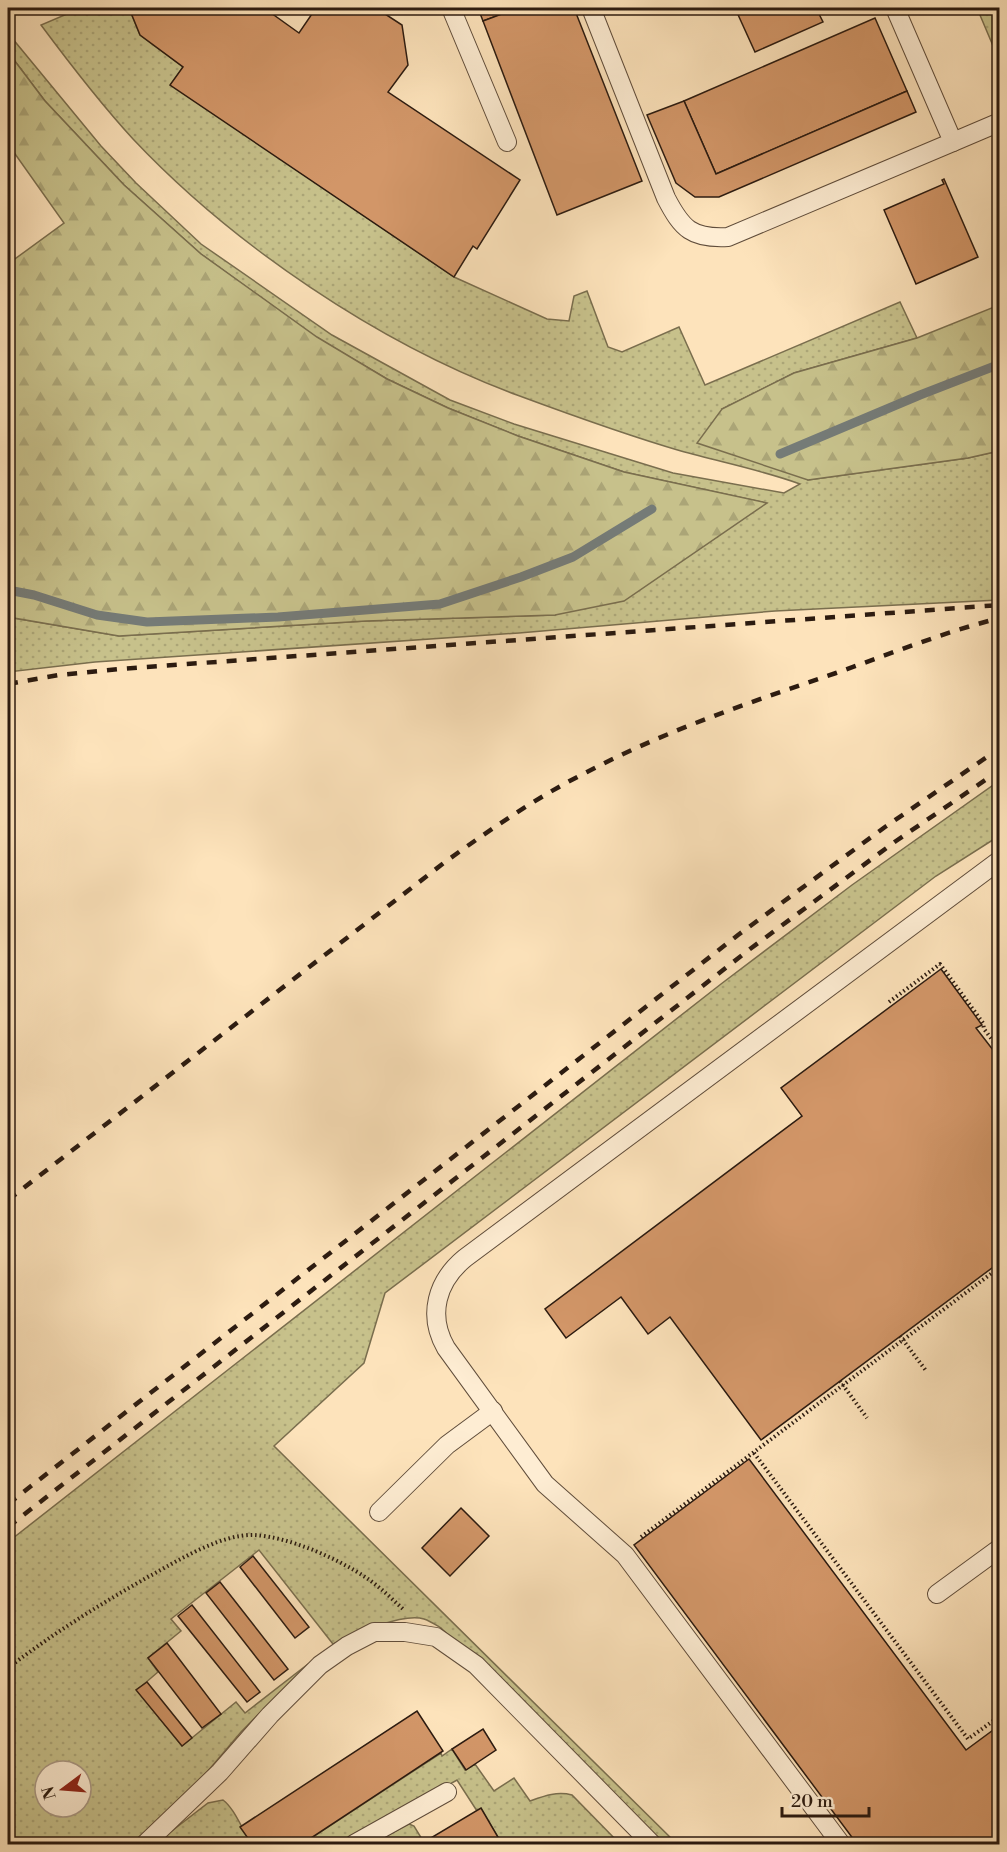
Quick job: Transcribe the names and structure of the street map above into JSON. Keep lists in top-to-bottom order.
{
  "scale_bar": "20 m",
  "north": "left"
}
